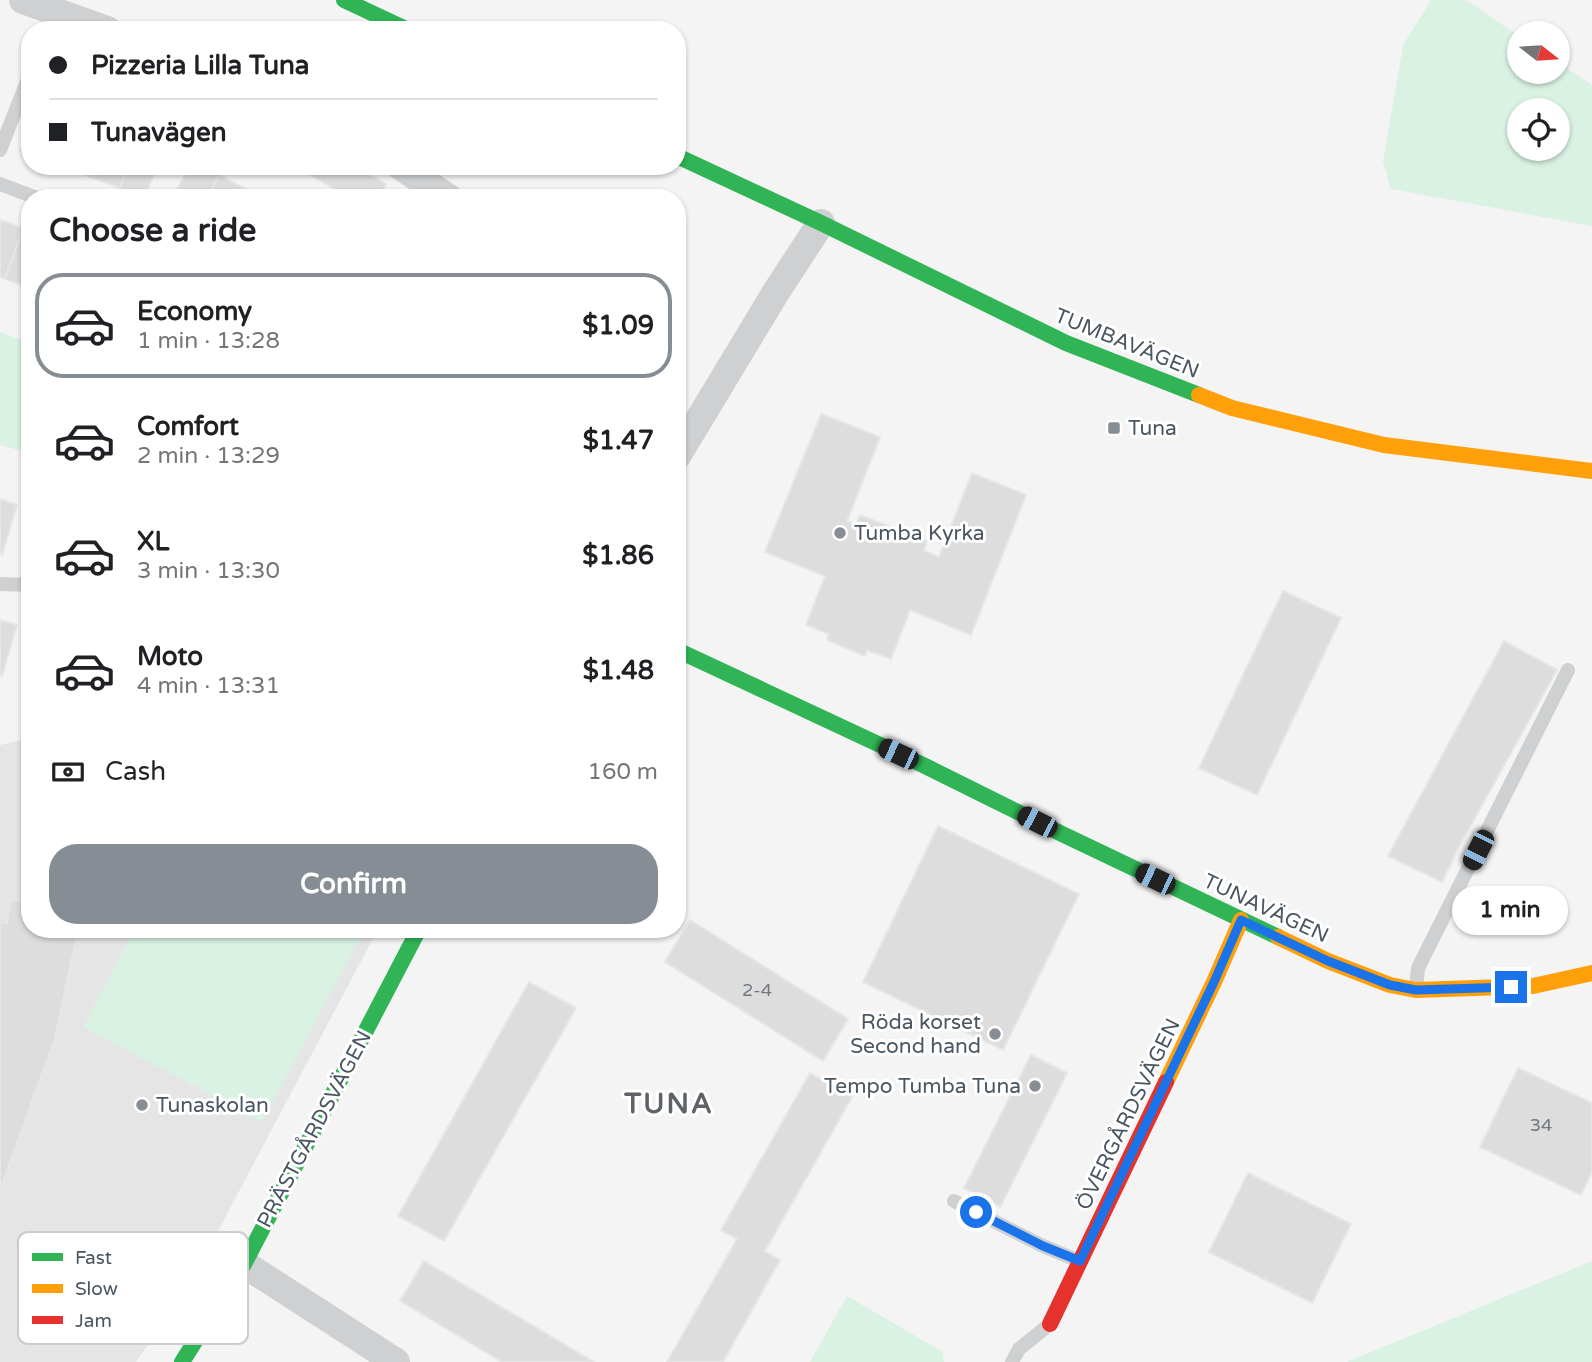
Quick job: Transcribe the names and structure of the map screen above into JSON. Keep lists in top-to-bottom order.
{
  "streets": {
    "street": [
      "TUMBAVÄGEN",
      "TUNAVÄGEN",
      "ÖVERGÅRDSVÄGEN",
      "PRÄSTGÅRDSVÄGEN"
    ]
  },
  "crossings": [
    ["TUNAVÄGEN", "ÖVERGÅRDSVÄGEN"]
  ],
  "districts": ["TUNA"],
  "places": {
    "transit": ["Tuna"],
    "other": [
      "Tumba Kyrka",
      "Röda korset Second hand",
      "Tempo Tumba Tuna",
      "Tunaskolan"
    ]
  },
  "house_numbers": ["2-4", "34"],
  "legend": ["Fast", "Slow", "Jam"],
  "north": "right",
  "page": {
    "banner": ["Pizzeria Lilla Tuna", "Tunavägen"],
    "heading": "Choose a ride",
    "list": [
      {
        "name": "Economy",
        "note": "1 min · 13:28",
        "value": "$1.09"
      },
      {
        "name": "Comfort",
        "note": "2 min · 13:29",
        "value": "$1.47"
      },
      {
        "name": "XL",
        "note": "3 min · 13:30",
        "value": "$1.86"
      },
      {
        "name": "Moto",
        "note": "4 min · 13:31",
        "value": "$1.48"
      }
    ],
    "pay": ["Cash", "160 m"],
    "buttons": "Confirm",
    "bubble": "1 min"
  }
}
